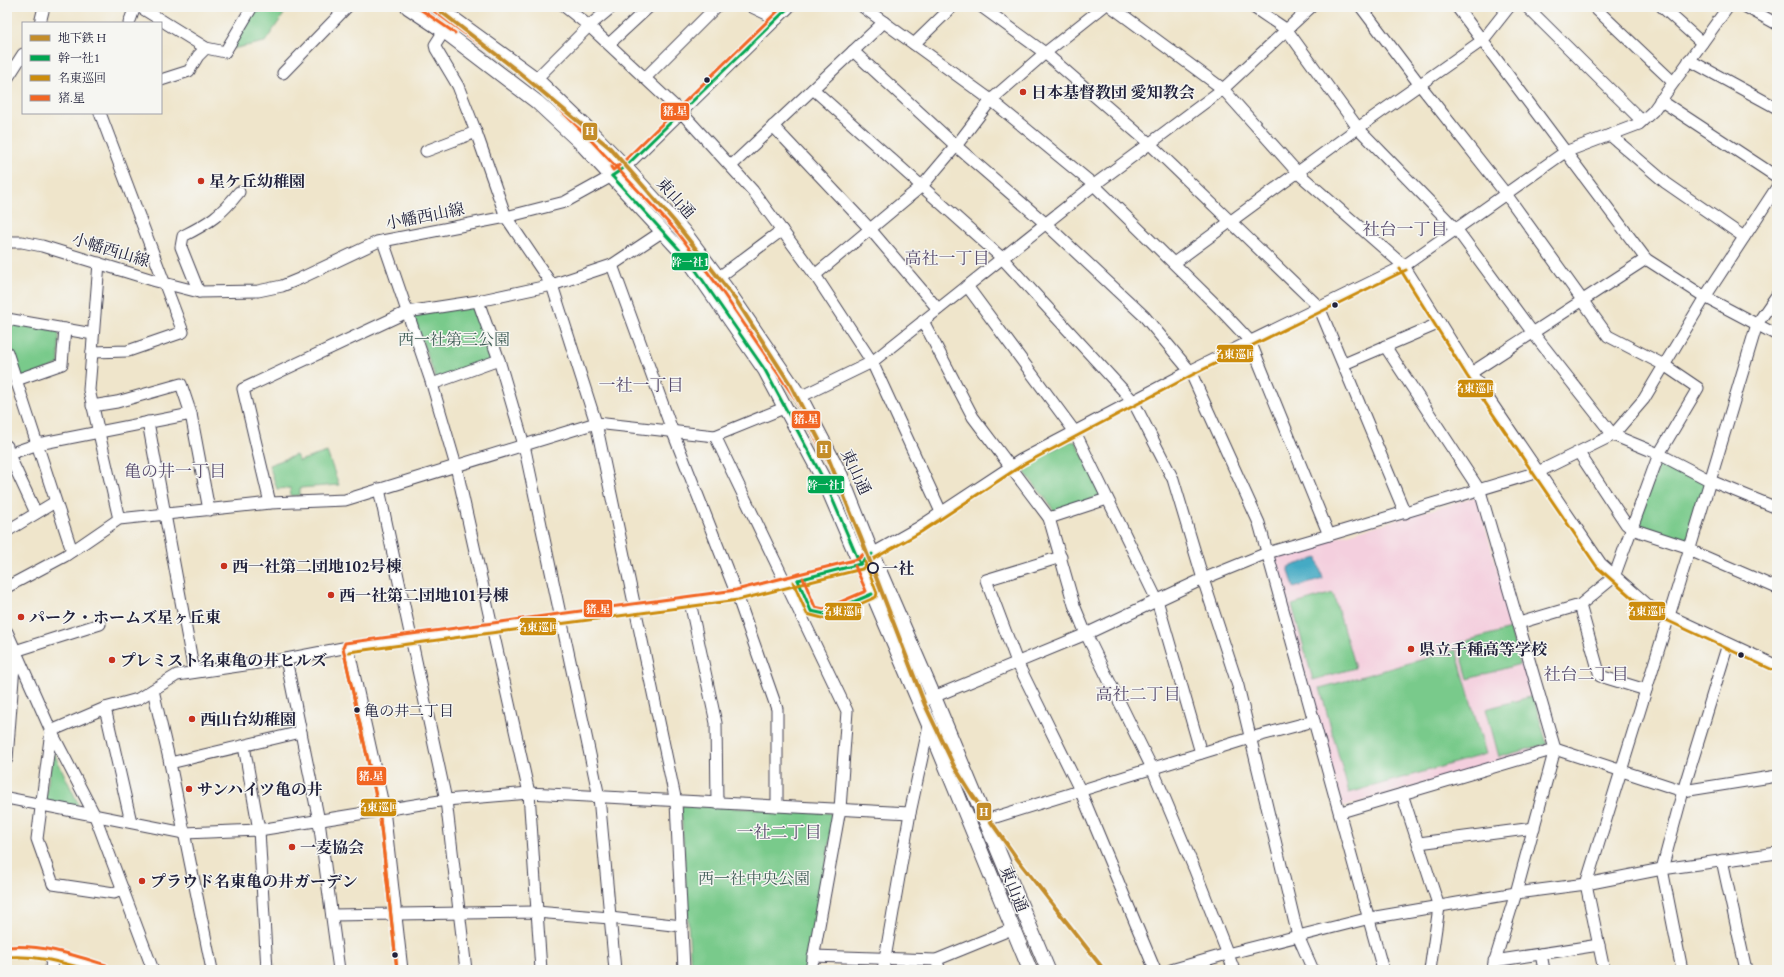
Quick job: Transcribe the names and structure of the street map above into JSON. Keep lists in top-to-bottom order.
{
  "streets": {
    "main road": ["東山通"],
    "street": ["小幡西山線"]
  },
  "crossings": [
    ["東山通", "小幡西山線"]
  ],
  "districts": [
    "社台一丁目",
    "高社一丁目",
    "一社一丁目",
    "亀の井一丁目",
    "社台二丁目",
    "高社二丁目",
    "一社二丁目"
  ],
  "parks": ["西一社第三公園", "西一社中央公園"],
  "places": [
    "日本基督教団 愛知教会",
    "星ケ丘幼稚園",
    "西一社第二団地102号棟",
    "一社",
    "西一社第二団地101号棟",
    "パーク・ホームズ星ヶ丘東",
    "県立千種高等学校",
    "プレミスト名東亀の井ヒルズ",
    "亀の井二丁目",
    "西山台幼稚園",
    "サンハイツ亀の井",
    "一麦協会",
    "プラウド名東亀の井ガーデン"
  ],
  "lines": [
    "metro line H",
    "transit line 幹一社1",
    "transit line 猪.星",
    "transit line 名東巡回"
  ],
  "legend": [
    "地下鉄 H",
    "幹一社1",
    "名東巡回",
    "猪.星"
  ]
}
